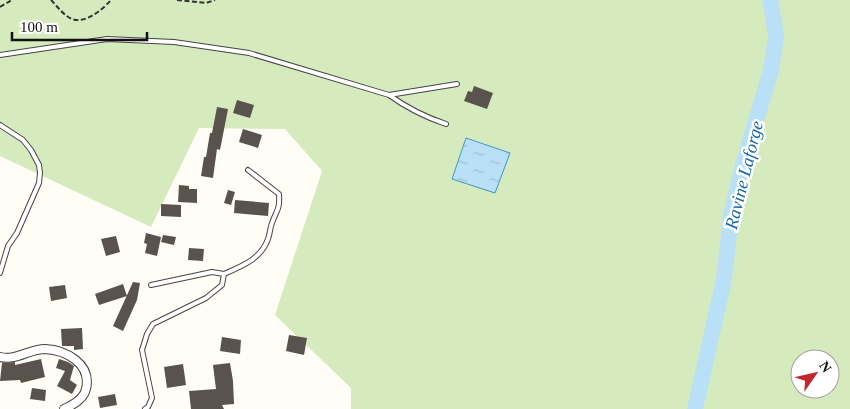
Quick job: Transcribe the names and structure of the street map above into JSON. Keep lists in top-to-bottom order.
{
  "water": ["Ravine Laforge"],
  "scale_bar": "100 m",
  "north": "top right"
}
